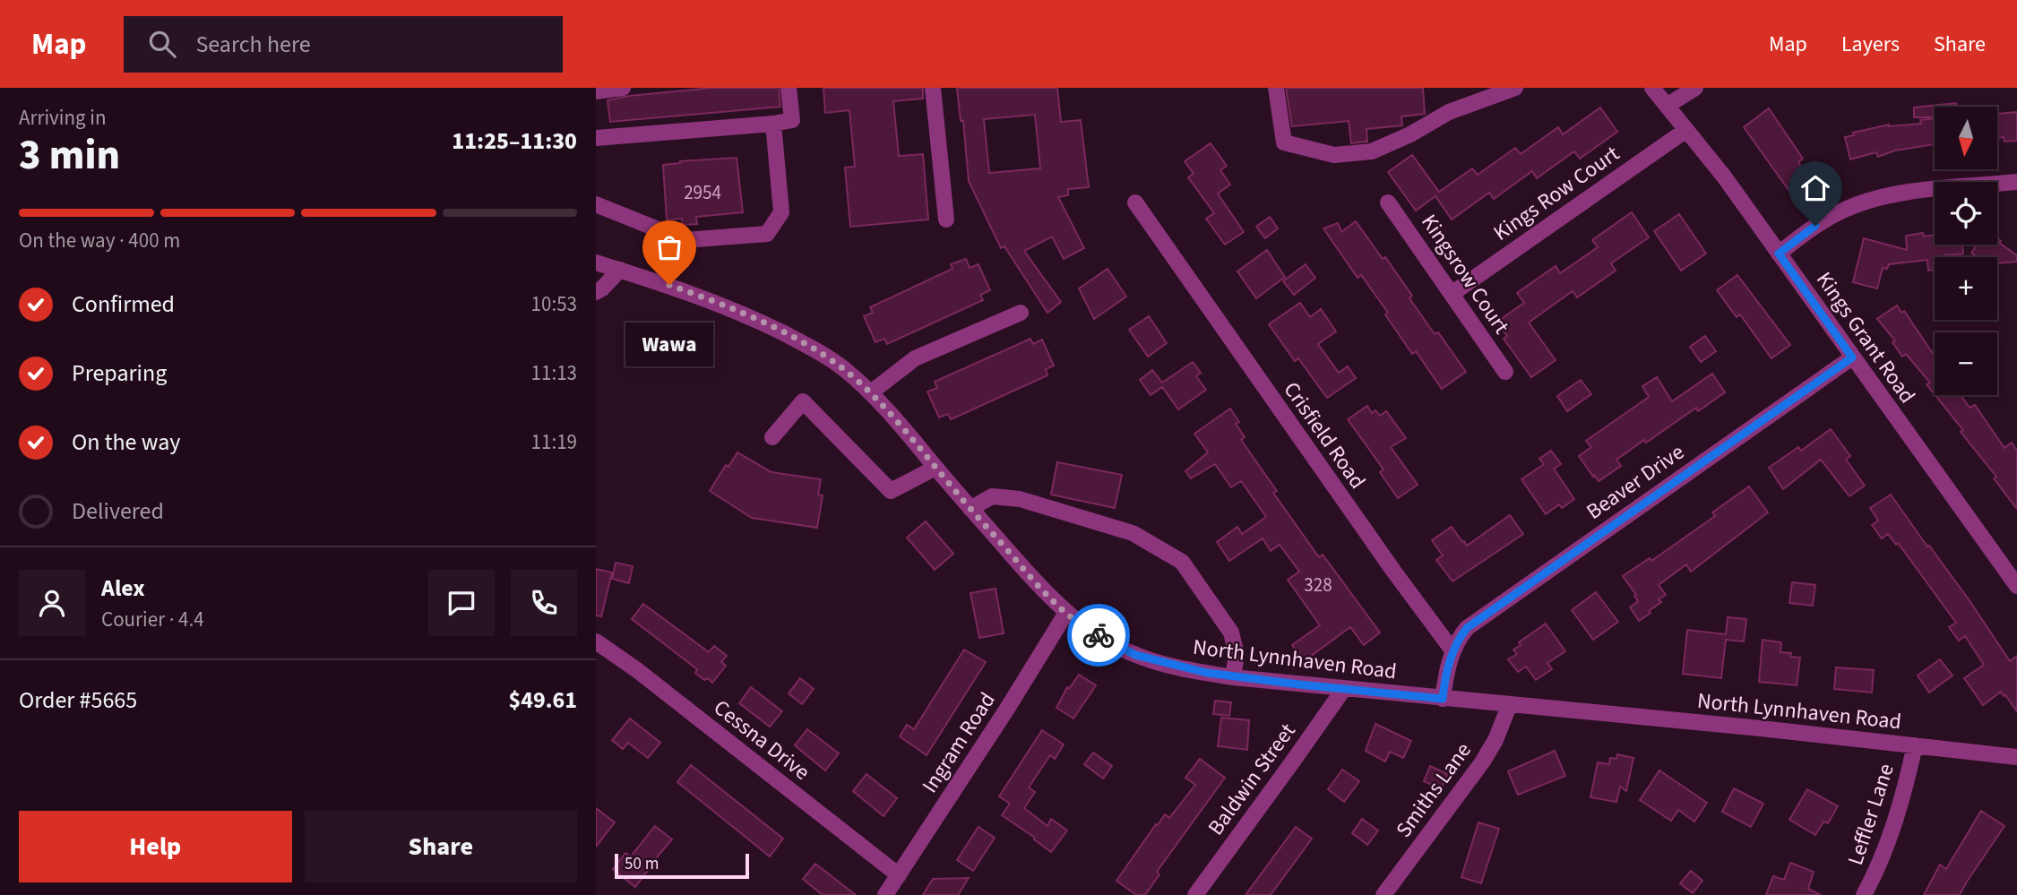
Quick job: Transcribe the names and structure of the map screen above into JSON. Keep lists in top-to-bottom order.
{
  "streets": {
    "street": [
      "Kings Row Court",
      "Kingsrow Court",
      "Kings Grant Road",
      "Crisfield Road",
      "Beaver Drive",
      "North Lynnhaven Road",
      "Cessna Drive",
      "Ingram Road",
      "Baldwin Street",
      "Smiths Lane",
      "Leffler Lane"
    ]
  },
  "crossings": [
    ["Kings Row Court", "Kingsrow Court"],
    ["Kings Row Court", "Kings Grant Road"],
    ["Kings Grant Road", "Beaver Drive"],
    ["Crisfield Road", "Beaver Drive"],
    ["North Lynnhaven Road", "Ingram Road"],
    ["North Lynnhaven Road", "Baldwin Street"],
    ["North Lynnhaven Road", "Smiths Lane"],
    ["North Lynnhaven Road", "Leffler Lane"],
    ["Cessna Drive", "Ingram Road"]
  ],
  "places": ["Wawa"],
  "house_numbers": ["2954", "328"],
  "scale_bar": "50 m",
  "north": "bottom",
  "page": {
    "header": "Map",
    "search": "Search here",
    "nav": ["Map", "Layers", "Share"],
    "heading": ["3 min", "Arriving in", "11:25–11:30"],
    "panel": [
      "Alex",
      "Courier · 4.4",
      "Order #5665",
      "$49.61"
    ],
    "map_buttons": ["+", "−"],
    "bar": "On the way · 400 m",
    "list": [
      ["Confirmed", "10:53"],
      ["Preparing", "11:13"],
      ["On the way", "11:19"],
      "Delivered"
    ],
    "bubble": "Wawa",
    "buttons": ["Help", "Share"],
    "scale": "50 m"
  }
}
